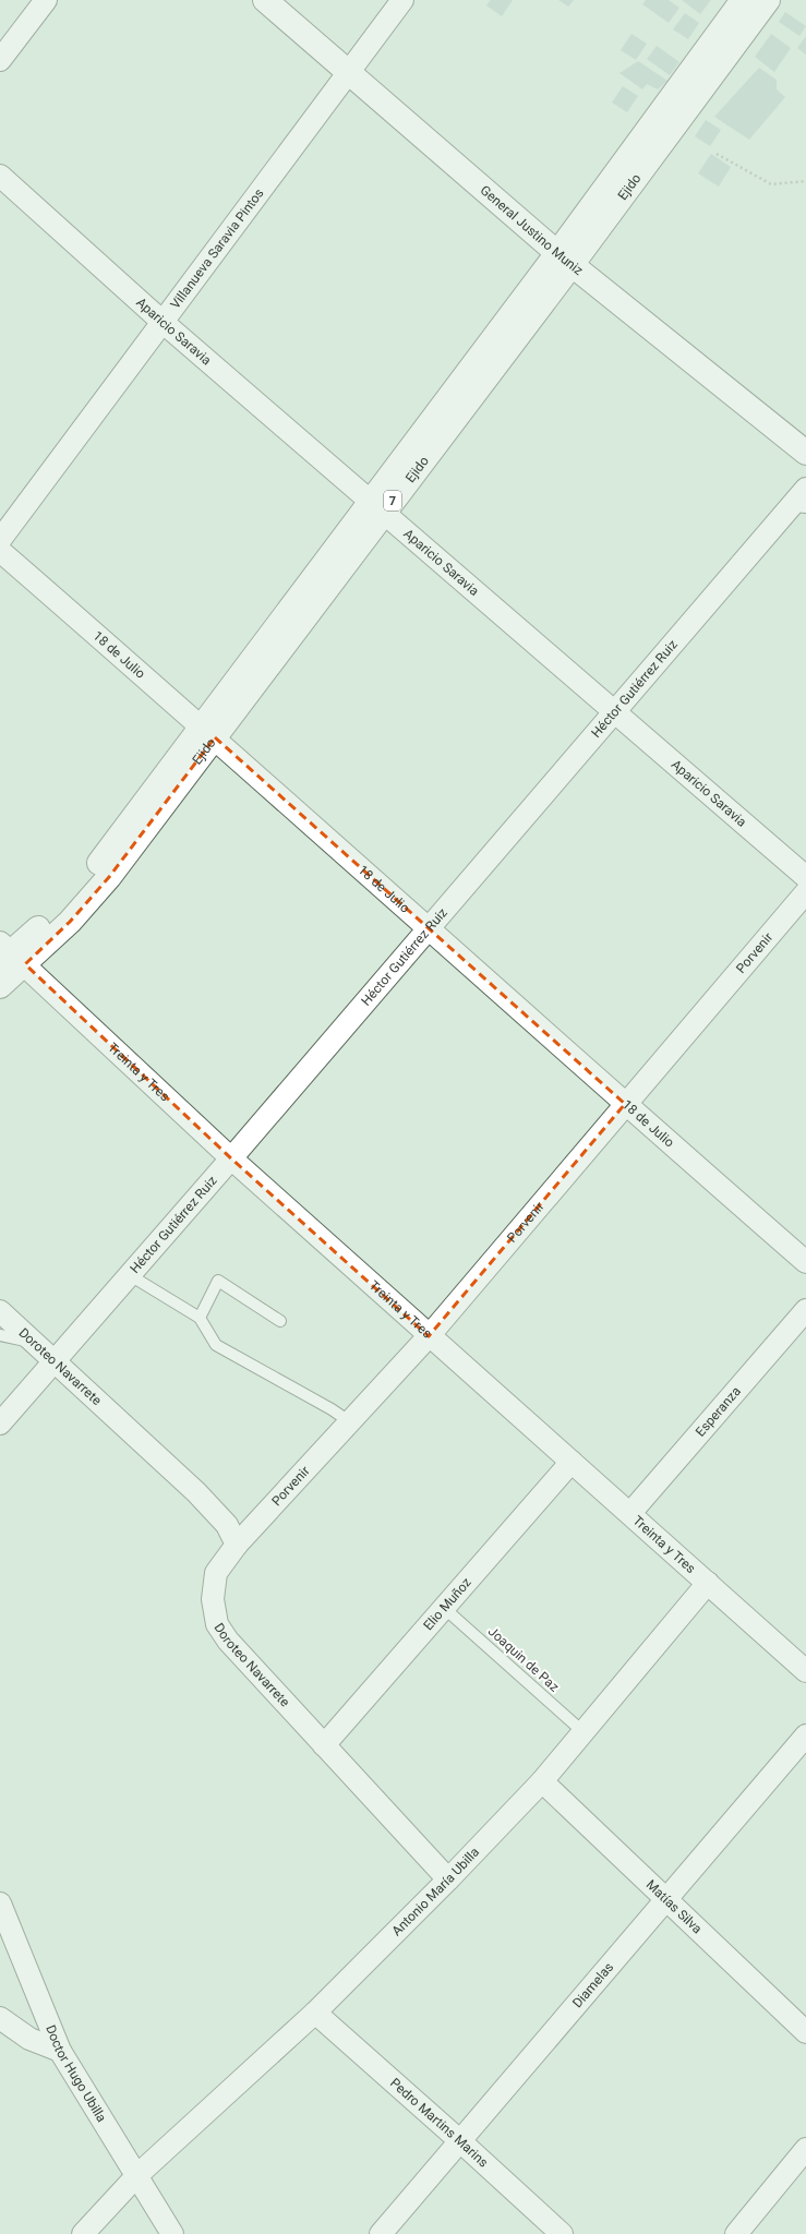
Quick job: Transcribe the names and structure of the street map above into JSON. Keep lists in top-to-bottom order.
{
  "streets": {
    "main road": ["Ejido", "General Justino Muniz", "7"],
    "street": [
      "Villanueva Saravia Pintos",
      "Aparicio Saravia",
      "18 de Julio",
      "Héctor Gutiérrez Ruiz",
      "Porvenir",
      "Treinta y Tres",
      "Doroteo Navarrete",
      "Esperanza",
      "Elio Muñoz",
      "Antonio María Ubilla",
      "Matías Silva",
      "Diamelas",
      "Doctor Hugo Ubilla",
      "Pedro Martins Marins"
    ],
    "lane": ["Joaquin de Paz"]
  },
  "crossings": [
    ["Ejido", "General Justino Muniz"],
    ["Ejido", "Aparicio Saravia"],
    ["Ejido", "18 de Julio"],
    ["Ejido", "Treinta y Tres"],
    ["General Justino Muniz", "Villanueva Saravia Pintos"],
    ["Villanueva Saravia Pintos", "Aparicio Saravia"],
    ["Aparicio Saravia", "Héctor Gutiérrez Ruiz"],
    ["18 de Julio", "Héctor Gutiérrez Ruiz"],
    ["18 de Julio", "Porvenir"],
    ["Héctor Gutiérrez Ruiz", "Treinta y Tres"],
    ["Héctor Gutiérrez Ruiz", "Doroteo Navarrete"],
    ["Porvenir", "Treinta y Tres"],
    ["Porvenir", "Doroteo Navarrete"],
    ["Treinta y Tres", "Esperanza"],
    ["Treinta y Tres", "Elio Muñoz"],
    ["Treinta y Tres", "Antonio María Ubilla"],
    ["Doroteo Navarrete", "Elio Muñoz"],
    ["Doroteo Navarrete", "Antonio María Ubilla"],
    ["Elio Muñoz", "Joaquin de Paz"],
    ["Joaquin de Paz", "Antonio María Ubilla"],
    ["Antonio María Ubilla", "Matías Silva"],
    ["Antonio María Ubilla", "Doctor Hugo Ubilla"],
    ["Antonio María Ubilla", "Pedro Martins Marins"],
    ["Matías Silva", "Diamelas"],
    ["Diamelas", "Pedro Martins Marins"]
  ]
}
